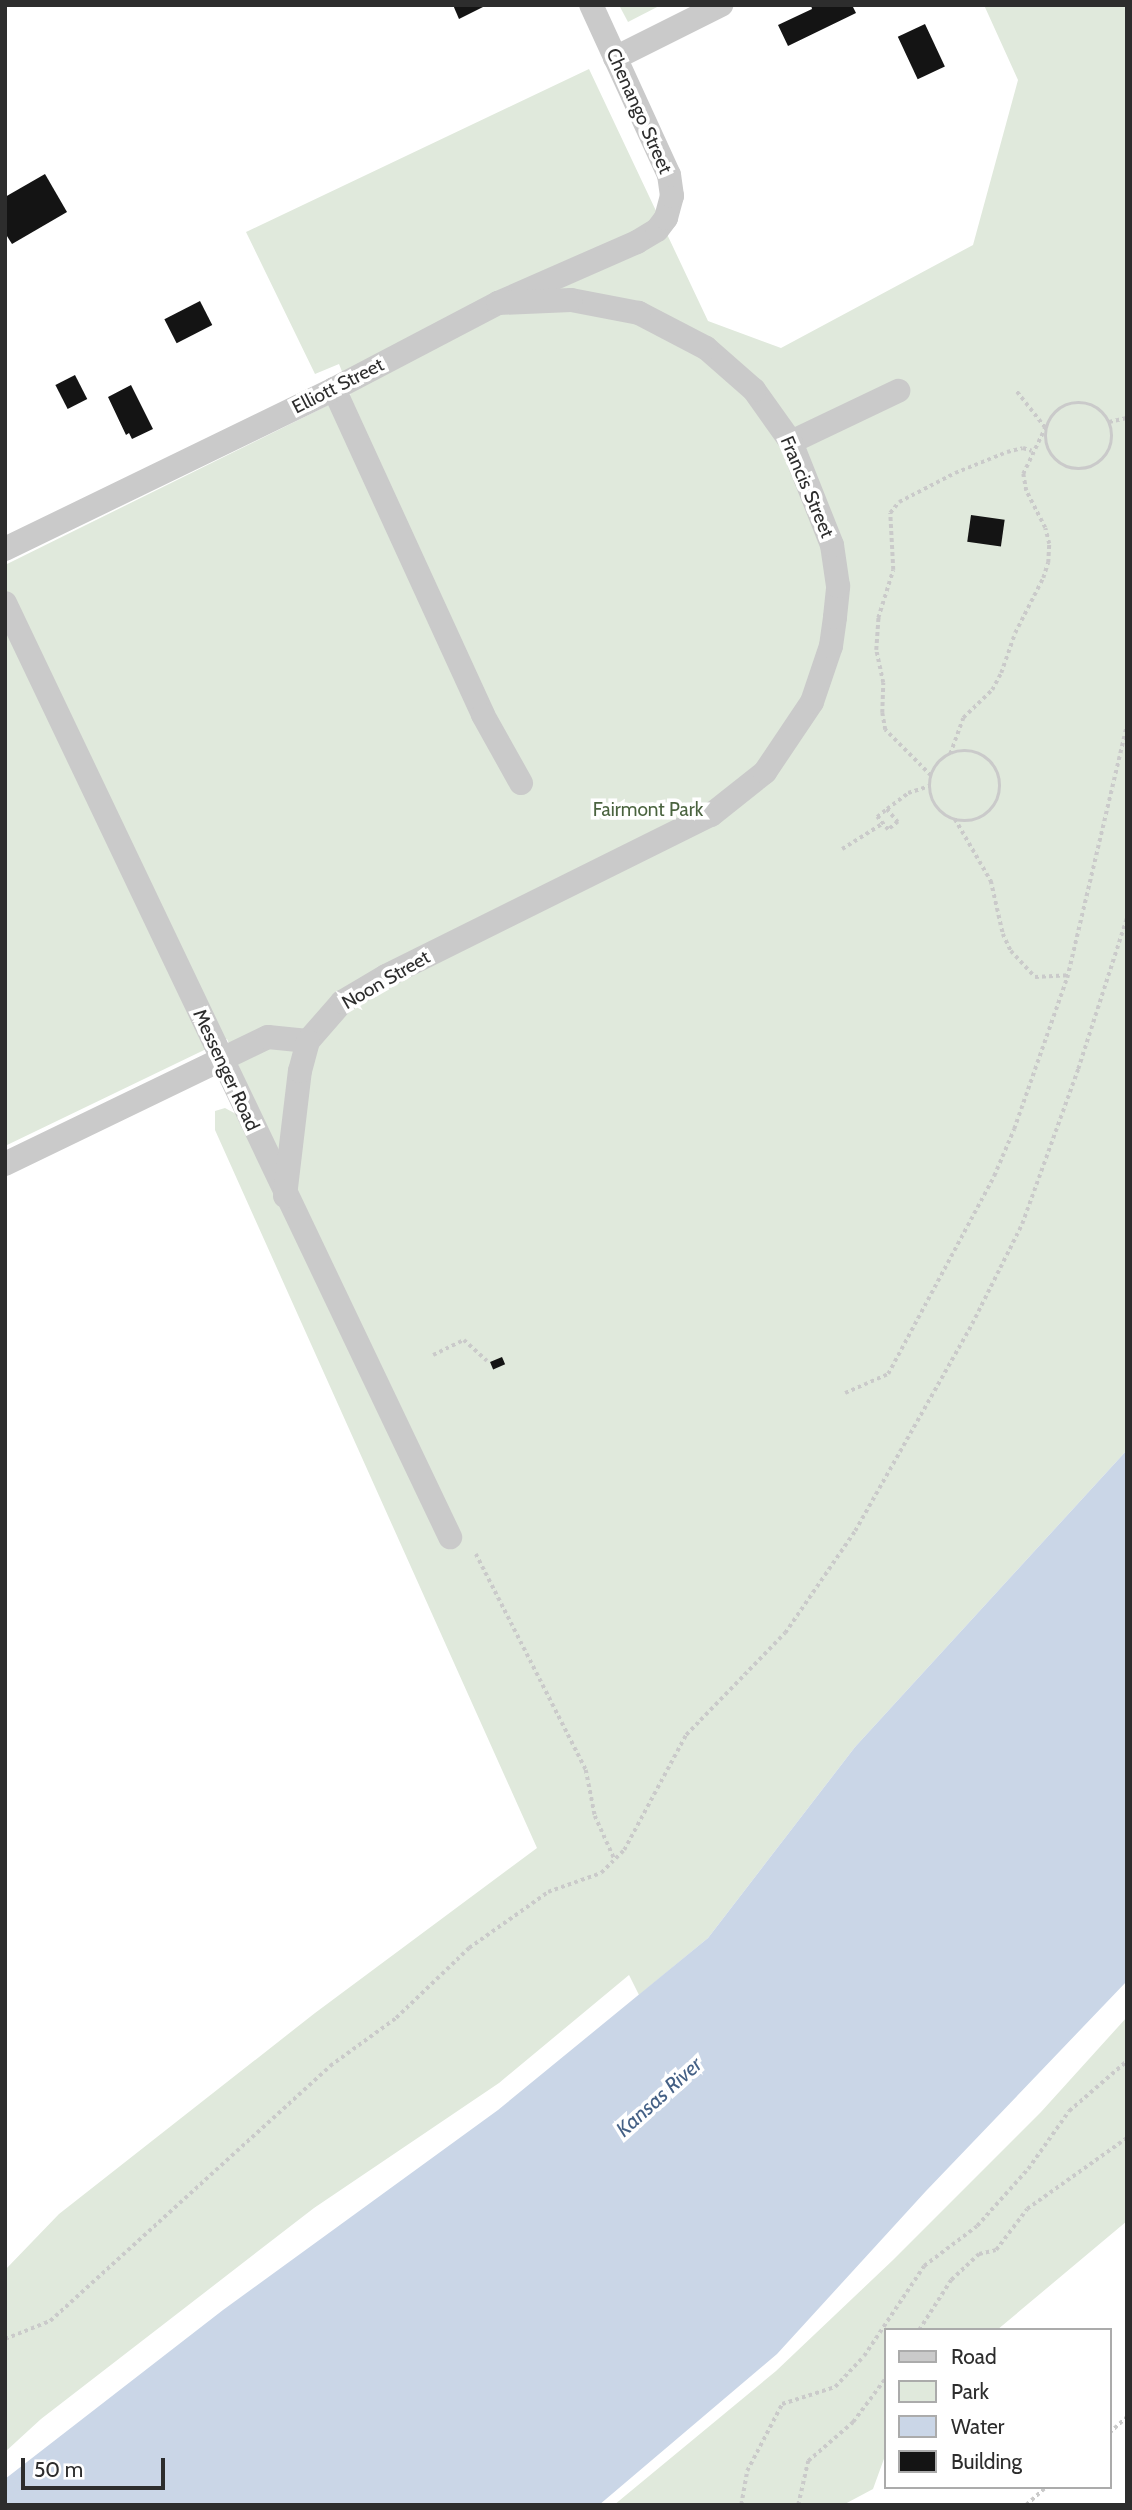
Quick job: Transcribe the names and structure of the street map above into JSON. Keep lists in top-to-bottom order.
{
  "streets": {
    "street": [
      "Chenango Street",
      "Elliott Street",
      "Francis Street",
      "Noon Street",
      "Messenger Road"
    ]
  },
  "crossings": [
    ["Chenango Street", "Elliott Street"],
    ["Elliott Street", "Francis Street"],
    ["Francis Street", "Noon Street"]
  ],
  "water": ["Kansas River"],
  "parks": ["Fairmont Park"],
  "legend": [
    "Road",
    "Park",
    "Water",
    "Building"
  ],
  "scale_bar": "50 m"
}
